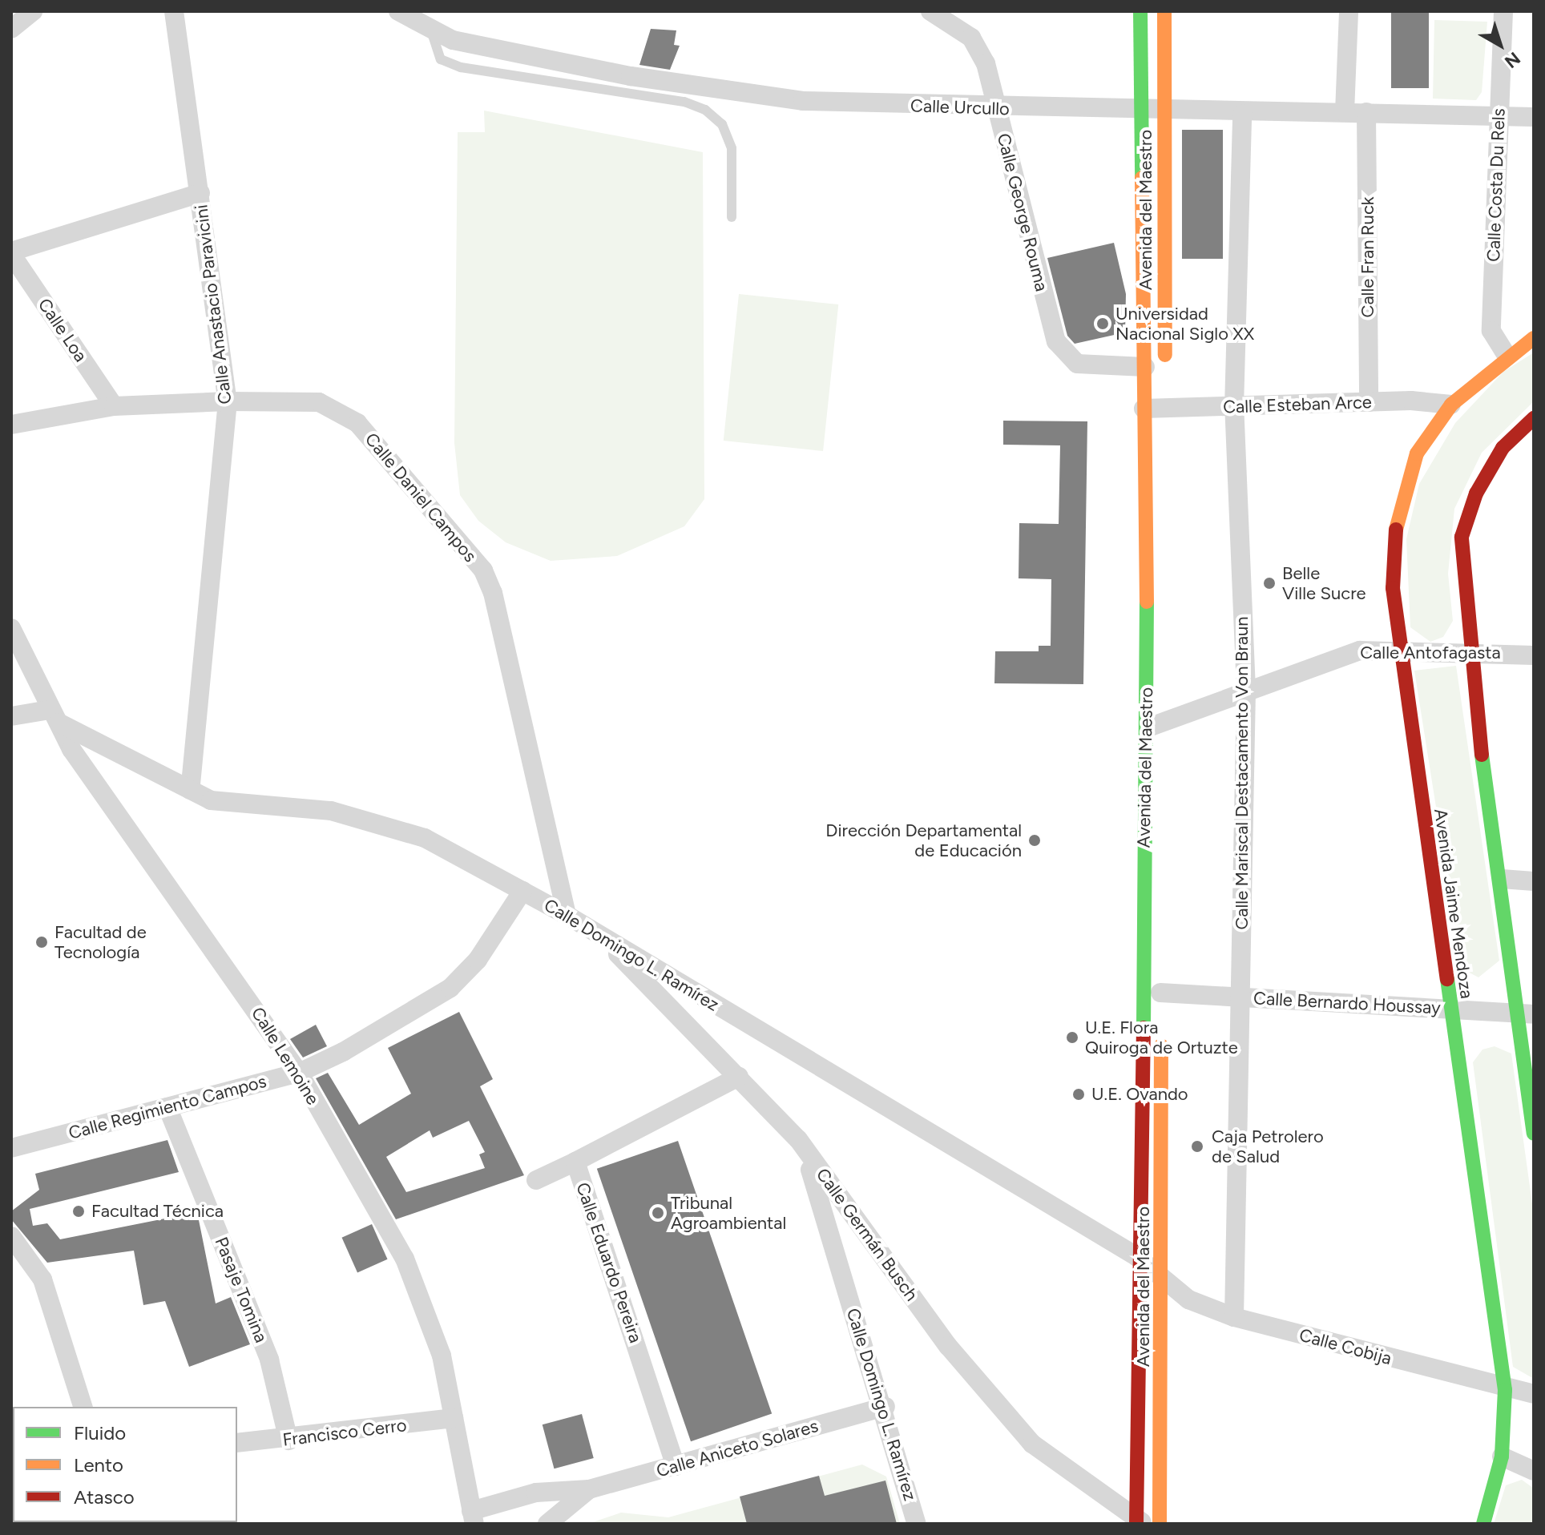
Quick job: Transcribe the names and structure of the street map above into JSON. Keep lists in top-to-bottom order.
{
  "streets": {
    "main road": ["Avenida del Maestro", "Avenida Jaime Mendoza"],
    "street": [
      "Calle Urcullo",
      "Calle Costa Du Rels",
      "Calle George Rouma",
      "Calle Fran Ruck",
      "Calle Anastacio Paravicini",
      "Calle Loa",
      "Calle Esteban Arce",
      "Calle Daniel Campos",
      "Calle Antofagasta",
      "Calle Mariscal Destacamento Von Braun",
      "Calle Domingo L. Ramírez",
      "Calle Bernardo Houssay",
      "Calle Lemoine",
      "Calle Regimiento Campos",
      "Calle Germán Busch",
      "Calle Eduardo Pereira",
      "Pasaje Tomina",
      "Calle Cobija",
      "Francisco Cerro",
      "Calle Aniceto Solares"
    ]
  },
  "crossings": [
    ["Calle Urcullo", "Calle Costa Du Rels"],
    ["Calle Urcullo", "Avenida del Maestro"],
    ["Calle Urcullo", "Calle George Rouma"],
    ["Calle Urcullo", "Calle Fran Ruck"],
    ["Calle Urcullo", "Calle Mariscal Destacamento Von Braun"],
    ["Calle Costa Du Rels", "Avenida Jaime Mendoza"],
    ["Avenida del Maestro", "Calle George Rouma"],
    ["Avenida del Maestro", "Calle Esteban Arce"],
    ["Avenida del Maestro", "Calle Antofagasta"],
    ["Avenida del Maestro", "Calle Domingo L. Ramírez"],
    ["Avenida del Maestro", "Calle Bernardo Houssay"],
    ["Avenida del Maestro", "Calle Germán Busch"],
    ["Avenida del Maestro", "Calle Cobija"],
    ["Calle Fran Ruck", "Calle Esteban Arce"],
    ["Calle Anastacio Paravicini", "Calle Daniel Campos"],
    ["Calle Anastacio Paravicini", "Calle Domingo L. Ramírez"],
    ["Calle Loa", "Calle Daniel Campos"],
    ["Calle Esteban Arce", "Calle Mariscal Destacamento Von Braun"],
    ["Calle Esteban Arce", "Avenida Jaime Mendoza"],
    ["Calle Daniel Campos", "Calle Domingo L. Ramírez"],
    ["Calle Antofagasta", "Calle Mariscal Destacamento Von Braun"],
    ["Calle Antofagasta", "Avenida Jaime Mendoza"],
    ["Calle Mariscal Destacamento Von Braun", "Calle Bernardo Houssay"],
    ["Calle Mariscal Destacamento Von Braun", "Calle Cobija"],
    ["Avenida Jaime Mendoza", "Calle Bernardo Houssay"],
    ["Avenida Jaime Mendoza", "Calle Cobija"],
    ["Calle Domingo L. Ramírez", "Calle Lemoine"],
    ["Calle Domingo L. Ramírez", "Calle Regimiento Campos"],
    ["Calle Domingo L. Ramírez", "Calle Germán Busch"],
    ["Calle Domingo L. Ramírez", "Calle Cobija"],
    ["Calle Domingo L. Ramírez", "Calle Aniceto Solares"],
    ["Calle Lemoine", "Calle Regimiento Campos"],
    ["Calle Lemoine", "Francisco Cerro"],
    ["Calle Lemoine", "Calle Aniceto Solares"],
    ["Calle Regimiento Campos", "Pasaje Tomina"],
    ["Calle Germán Busch", "Calle Eduardo Pereira"],
    ["Calle Eduardo Pereira", "Calle Aniceto Solares"],
    ["Pasaje Tomina", "Francisco Cerro"]
  ],
  "places": [
    "Universidad Nacional Siglo XX",
    "Belle Ville Sucre",
    "Dirección Departamental de Educación",
    "Facultad de Tecnología",
    "U.E. Flora Quiroga de Ortuzte",
    "U.E. Ovando",
    "Caja Petrolero de Salud",
    "Facultad Técnica",
    "Tribunal Agroambiental"
  ],
  "legend": ["Fluido", "Lento", "Atasco"],
  "north": "bottom right"
}
